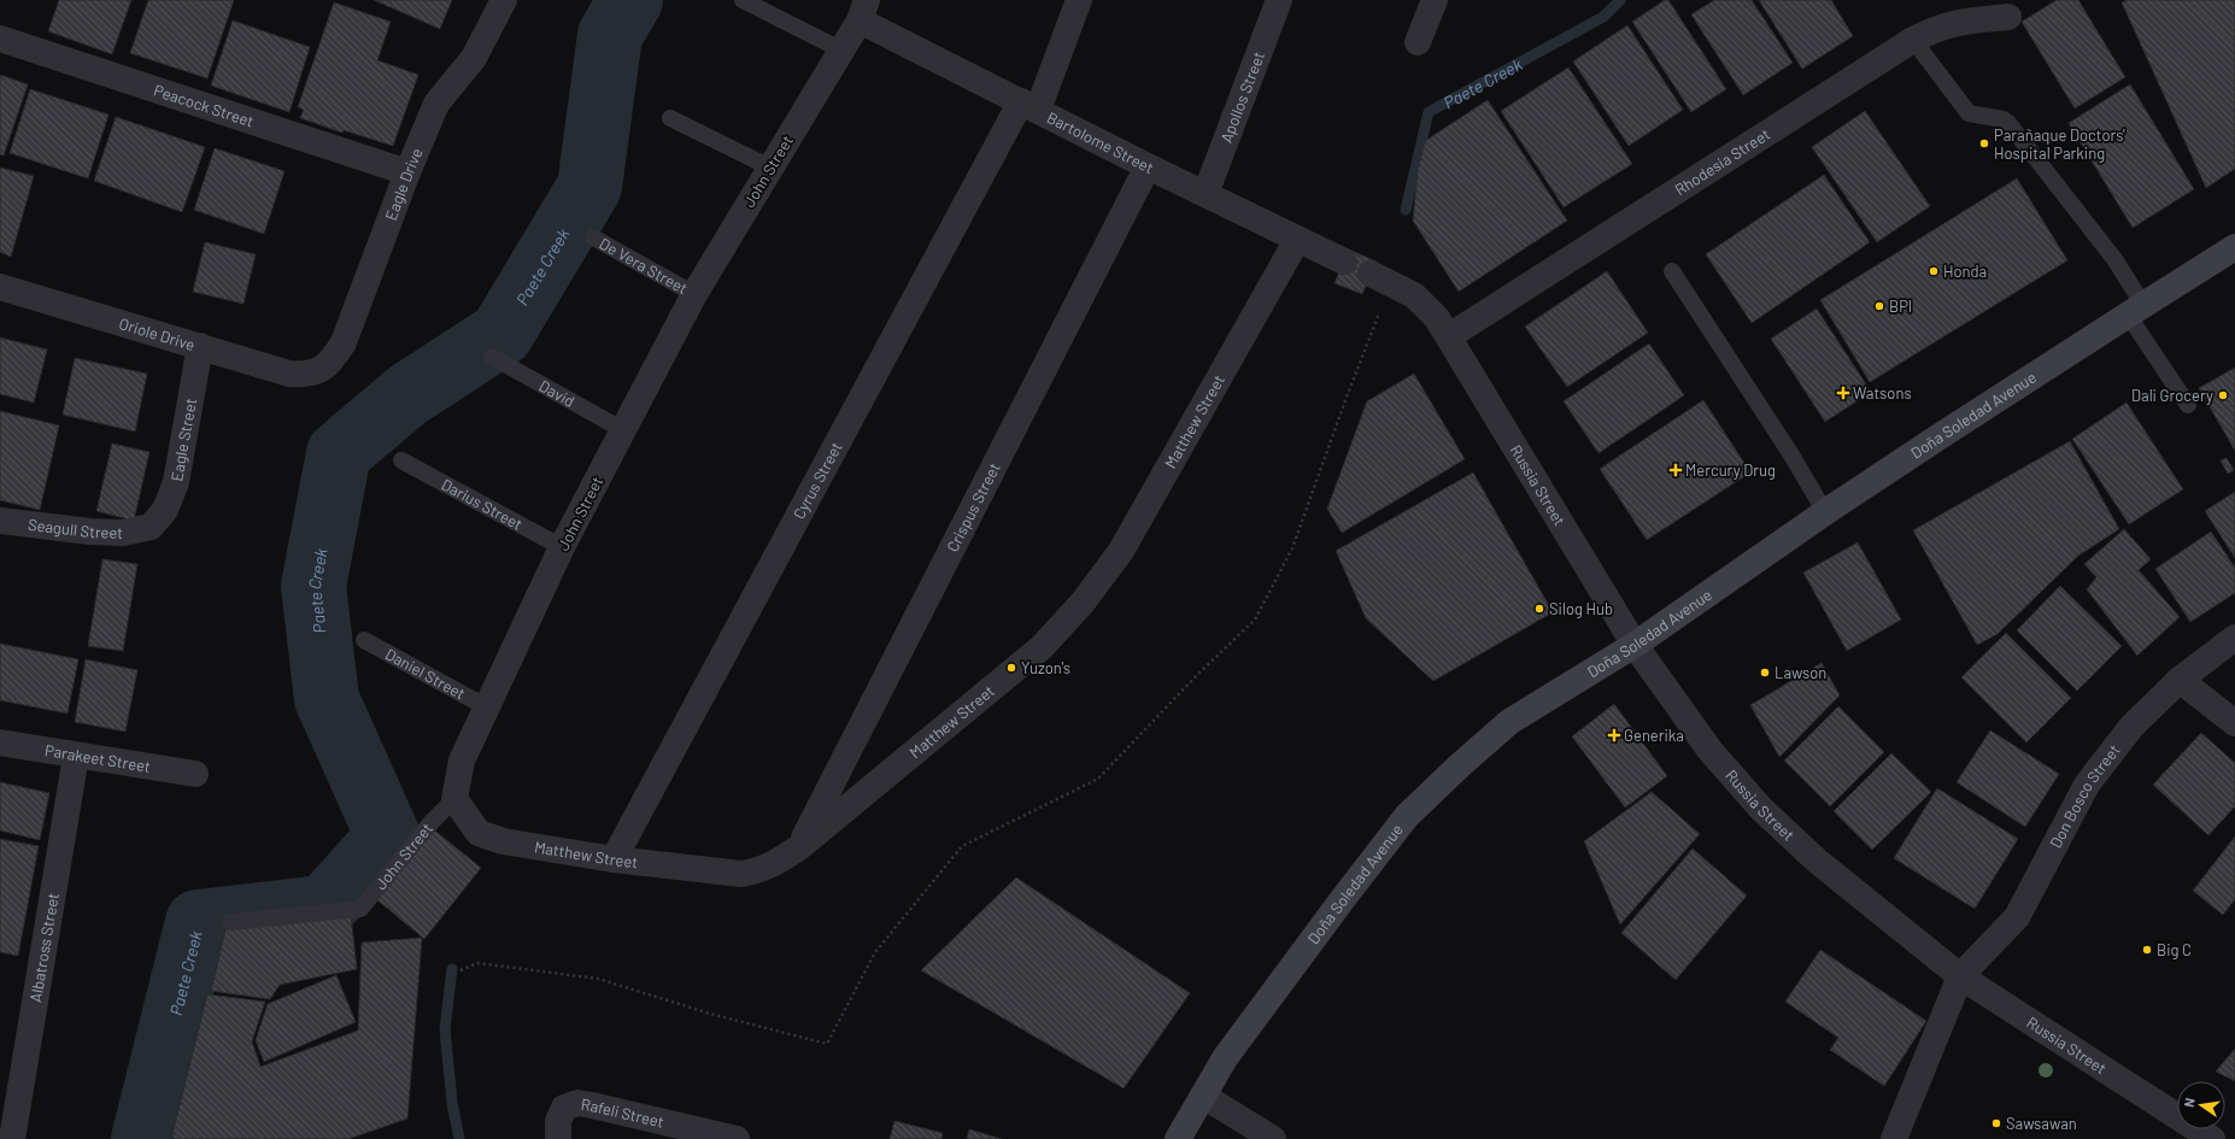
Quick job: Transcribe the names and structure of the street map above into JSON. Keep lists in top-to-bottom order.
{
  "streets": {
    "main road": ["Doña Soledad Avenue"],
    "street": [
      "Apollos Street",
      "Peacock Street",
      "Bartolome Street",
      "Rhodesia Street",
      "John Street",
      "Eagle Drive",
      "Oriole Drive",
      "Matthew Street",
      "Eagle Street",
      "Cyrus Street",
      "Russia Street",
      "Crispus Street",
      "Seagull Street",
      "Parakeet Street",
      "Don Bosco Street",
      "Albatross Street",
      "Rafeli Street"
    ],
    "lane": [
      "De Vera Street",
      "David",
      "Darius Street",
      "Daniel Street"
    ]
  },
  "crossings": [
    ["Apollos Street", "Bartolome Street"],
    ["Peacock Street", "Eagle Drive"],
    ["Bartolome Street", "John Street"],
    ["Bartolome Street", "Matthew Street"],
    ["Bartolome Street", "Cyrus Street"],
    ["Bartolome Street", "Crispus Street"],
    ["Rhodesia Street", "Russia Street"],
    ["John Street", "De Vera Street"],
    ["John Street", "David"],
    ["John Street", "Matthew Street"],
    ["John Street", "Darius Street"],
    ["John Street", "Daniel Street"],
    ["Eagle Drive", "Oriole Drive"],
    ["Oriole Drive", "Eagle Street"],
    ["Doña Soledad Avenue", "Russia Street"],
    ["Matthew Street", "Cyrus Street"],
    ["Matthew Street", "Crispus Street"],
    ["Eagle Street", "Seagull Street"],
    ["Russia Street", "Don Bosco Street"],
    ["Parakeet Street", "Albatross Street"]
  ],
  "water": ["Paete Creek"],
  "places": {
    "other": [
      "Parañaque Doctors' Hospital Parking",
      "Honda",
      "BPI",
      "Dali Grocery",
      "Silog Hub",
      "Yuzon's",
      "Lawson",
      "Big C",
      "Sawsawan"
    ],
    "health": ["Watsons", "Mercury Drug", "Generika"]
  },
  "north": "left"
}
